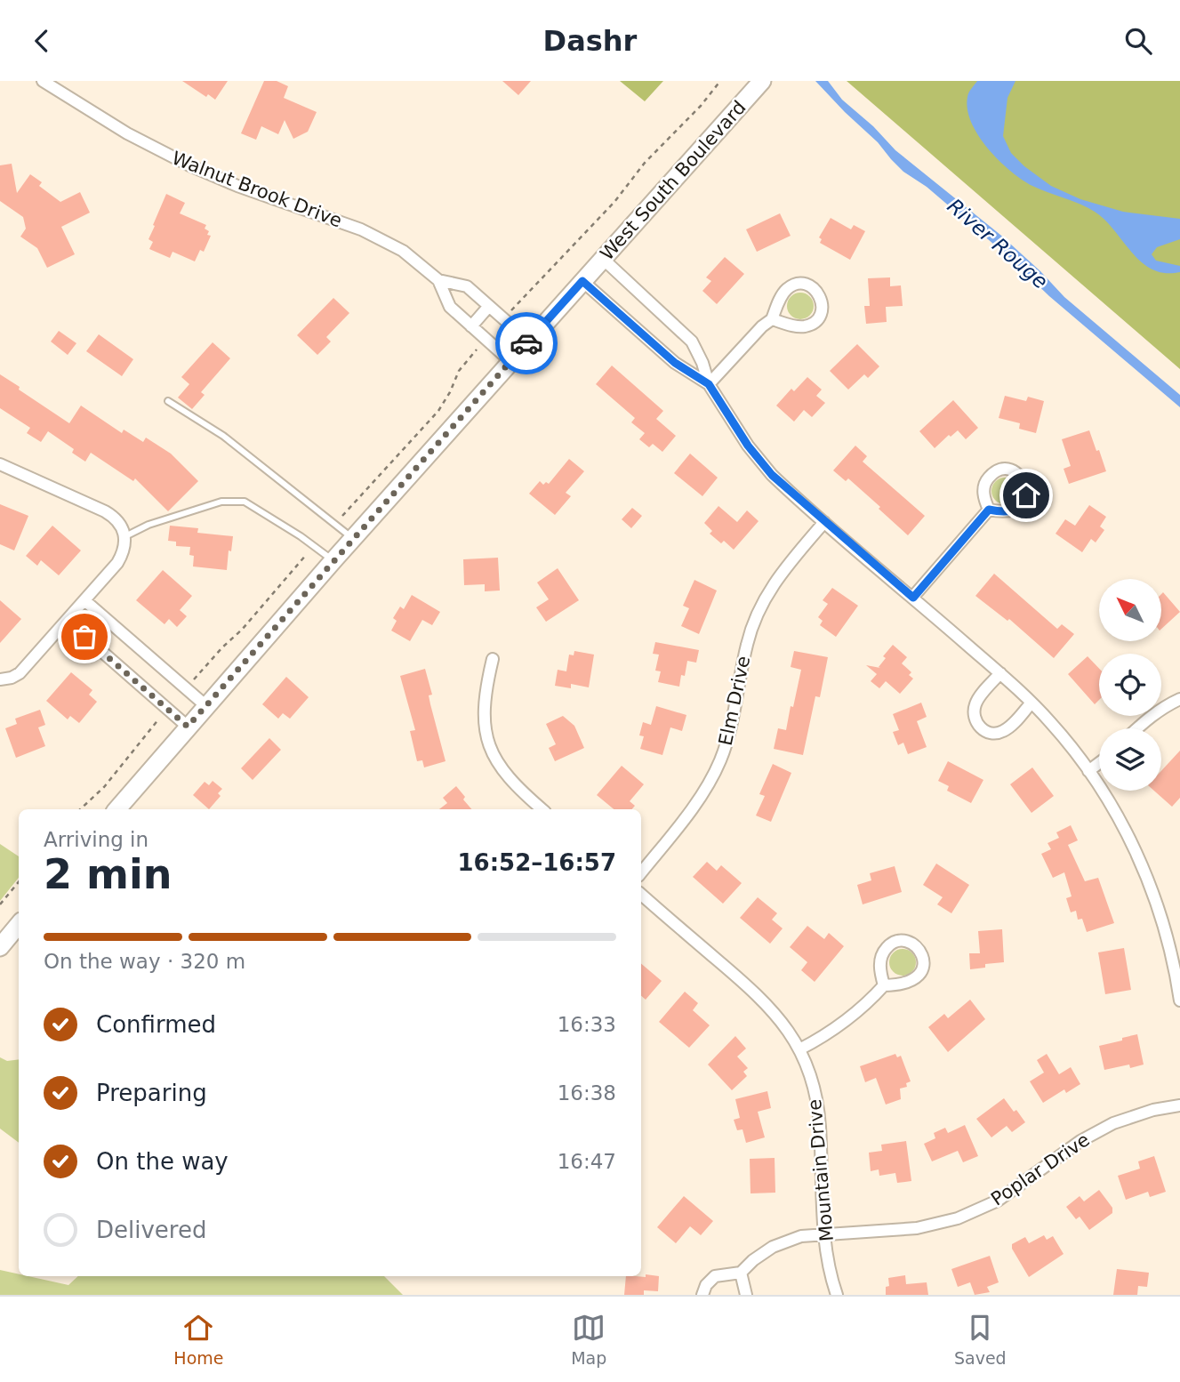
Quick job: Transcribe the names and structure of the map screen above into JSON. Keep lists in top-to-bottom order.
{
  "streets": {
    "main road": ["West South Boulevard"],
    "street": [
      "Walnut Brook Drive",
      "Elm Drive",
      "Poplar Drive",
      "Mountain Drive"
    ]
  },
  "crossings": [
    ["West South Boulevard", "Walnut Brook Drive"],
    ["Poplar Drive", "Mountain Drive"]
  ],
  "water": ["River Rouge"],
  "north": "top left",
  "page": {
    "header": "Dashr",
    "heading": ["2 min", "Arriving in", "16:52–16:57"],
    "bar": "On the way · 320 m",
    "list": [
      ["Confirmed", "16:33"],
      ["Preparing", "16:38"],
      ["On the way", "16:47"],
      "Delivered"
    ],
    "tabs": ["Home", "Map", "Saved"]
  }
}
